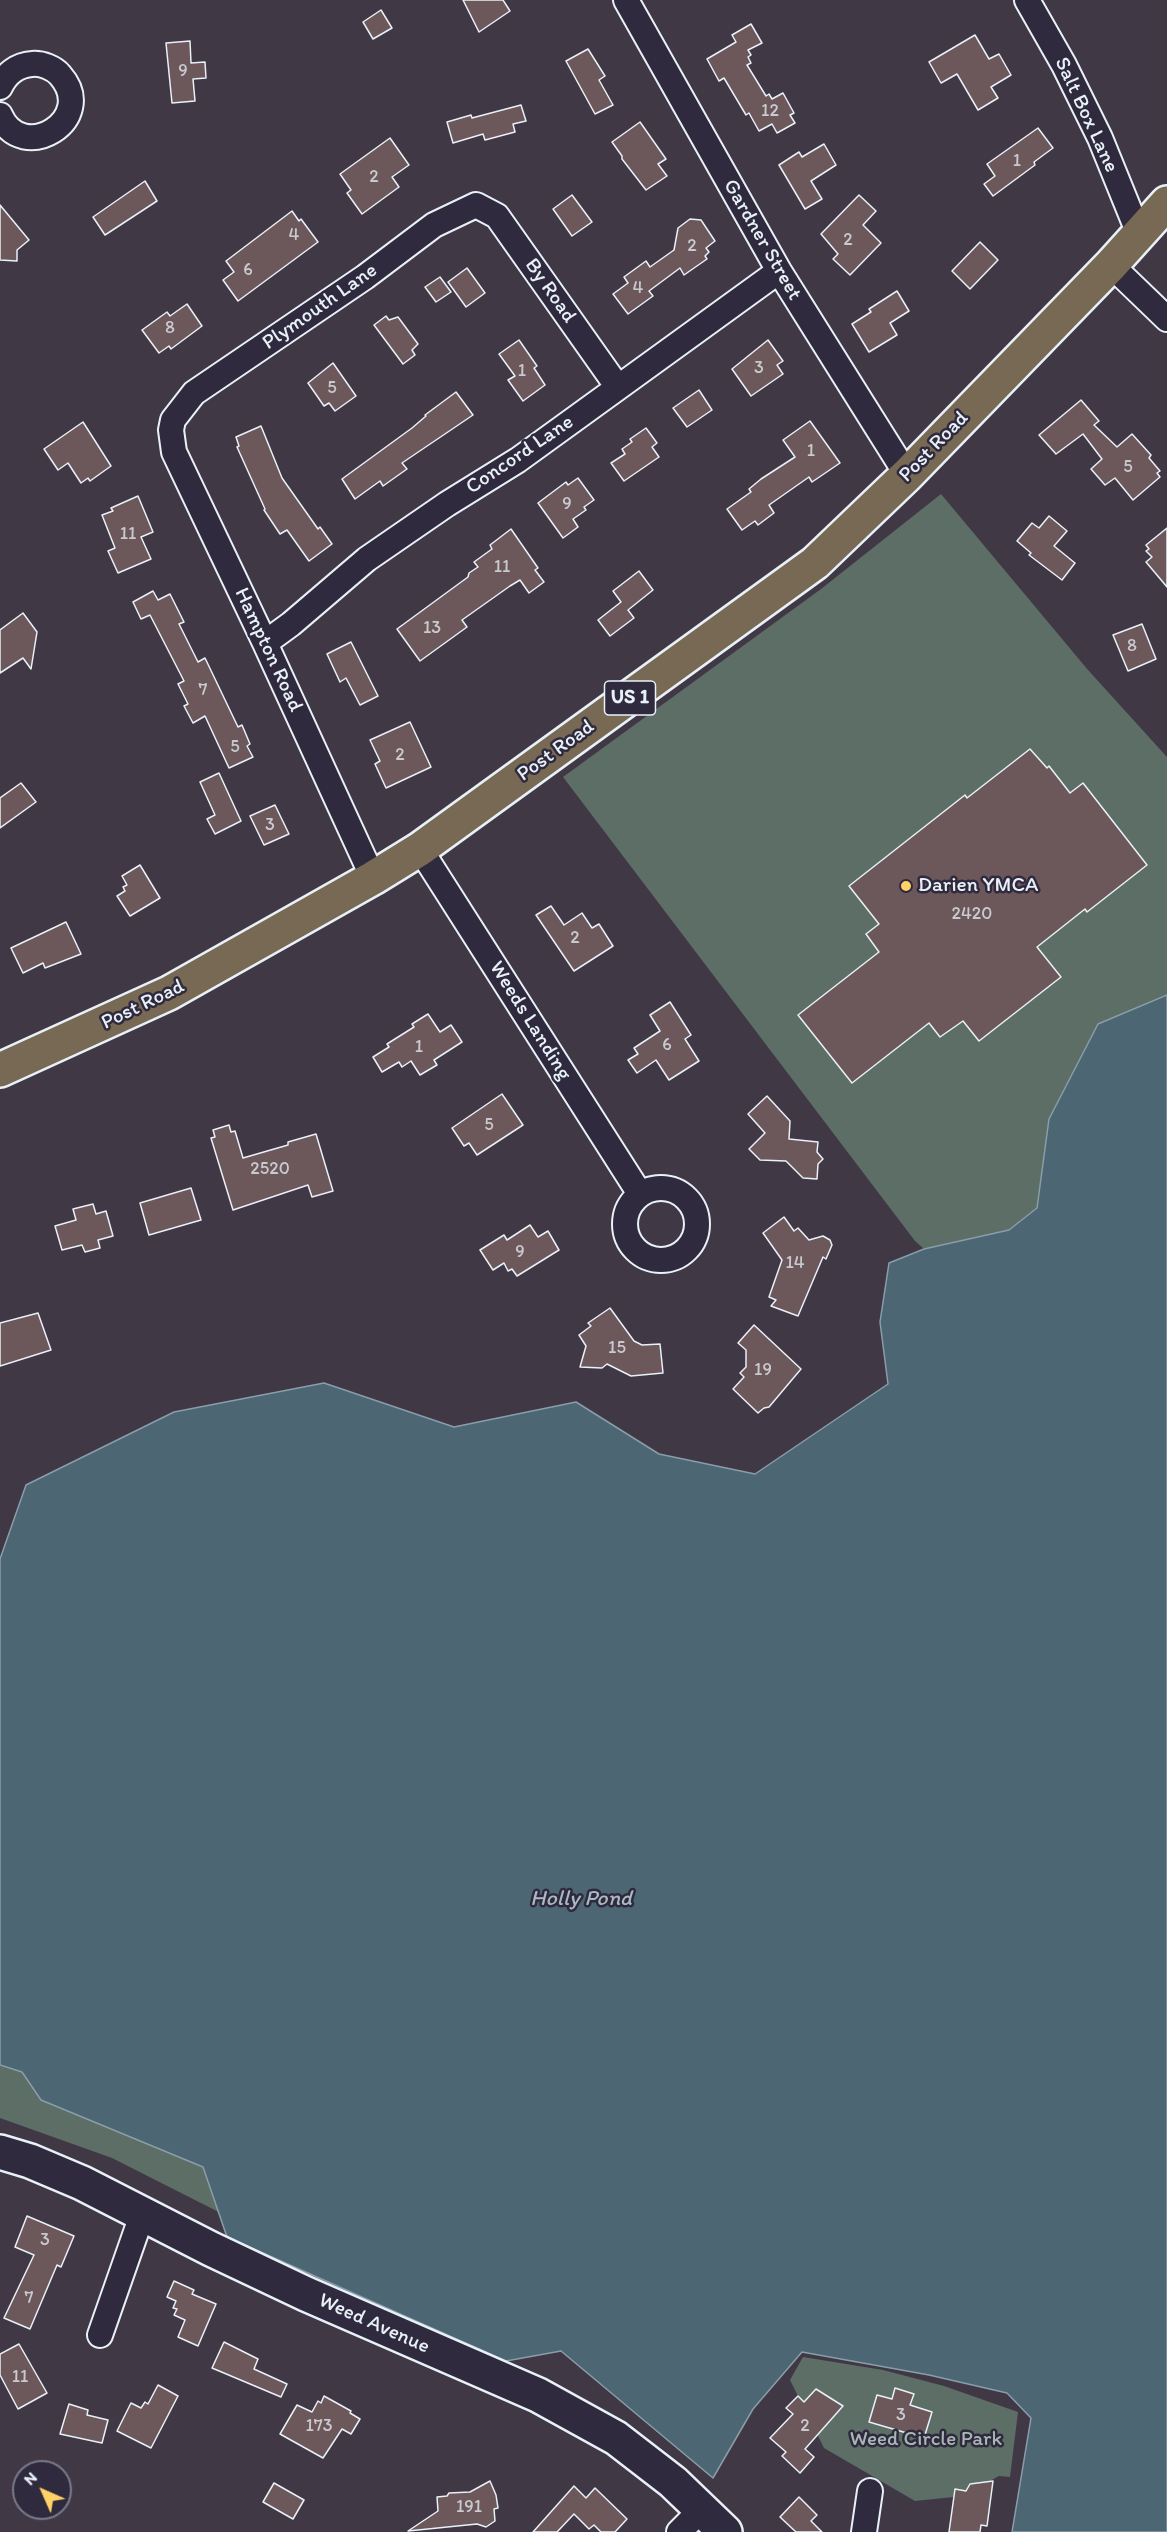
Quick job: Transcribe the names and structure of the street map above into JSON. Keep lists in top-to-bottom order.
{
  "streets": {
    "main road": ["Post Road", "US 1"],
    "street": [
      "Salt Box Lane",
      "Gardner Street",
      "By Road",
      "Plymouth Lane",
      "Concord Lane",
      "Hampton Road",
      "Weeds Landing",
      "Weed Avenue"
    ]
  },
  "crossings": [
    ["Salt Box Lane", "Post Road"],
    ["Gardner Street", "Post Road"],
    ["Gardner Street", "Concord Lane"],
    ["By Road", "Plymouth Lane"],
    ["By Road", "Concord Lane"],
    ["Plymouth Lane", "Hampton Road"],
    ["Post Road", "Hampton Road"],
    ["Post Road", "Weeds Landing"],
    ["Concord Lane", "Hampton Road"]
  ],
  "water": ["Holly Pond"],
  "parks": ["Weed Circle Park"],
  "places": ["Darien YMCA"],
  "house_numbers": [
    "9",
    "12",
    "1",
    "2",
    "4",
    "2",
    "2",
    "6",
    "4",
    "8",
    "3",
    "1",
    "5",
    "1",
    "5",
    "9",
    "11",
    "11",
    "13",
    "8",
    "7",
    "5",
    "2",
    "3",
    "2420",
    "2",
    "6",
    "1",
    "5",
    "2520",
    "9",
    "14",
    "15",
    "19",
    "3",
    "7",
    "11",
    "3",
    "173",
    "2",
    "191"
  ],
  "north": "top left"
}
